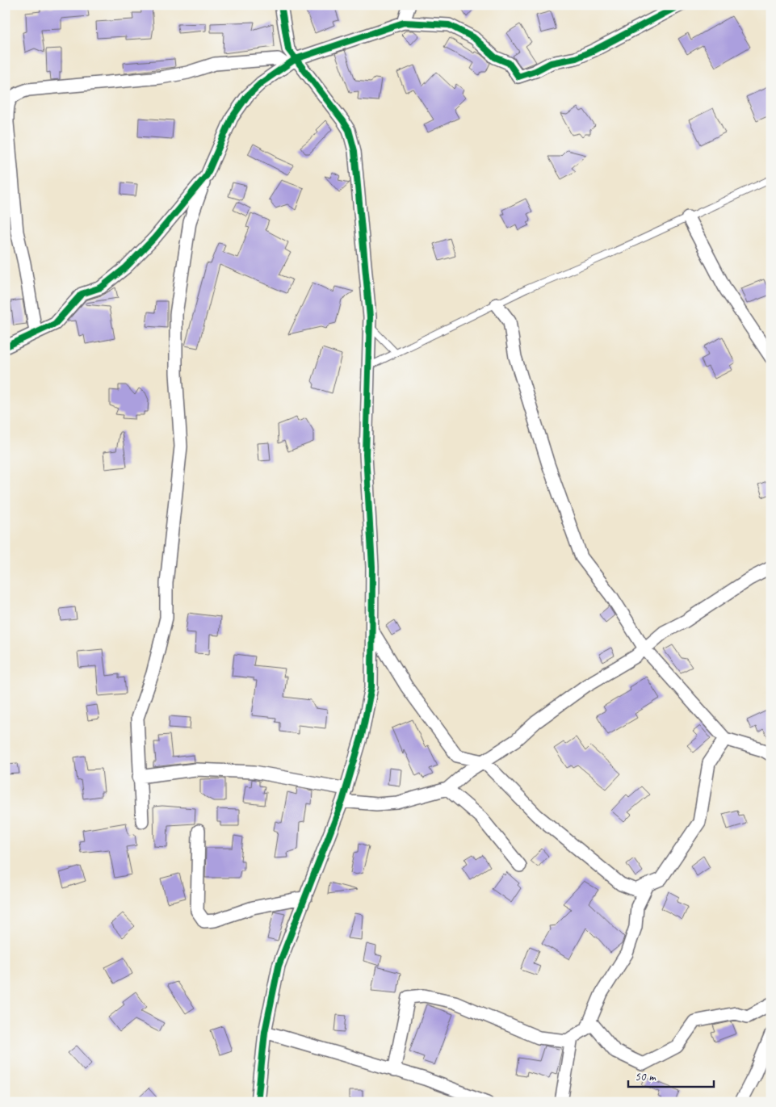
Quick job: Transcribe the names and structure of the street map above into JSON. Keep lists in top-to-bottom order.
{
  "scale_bar": "50 m"
}
